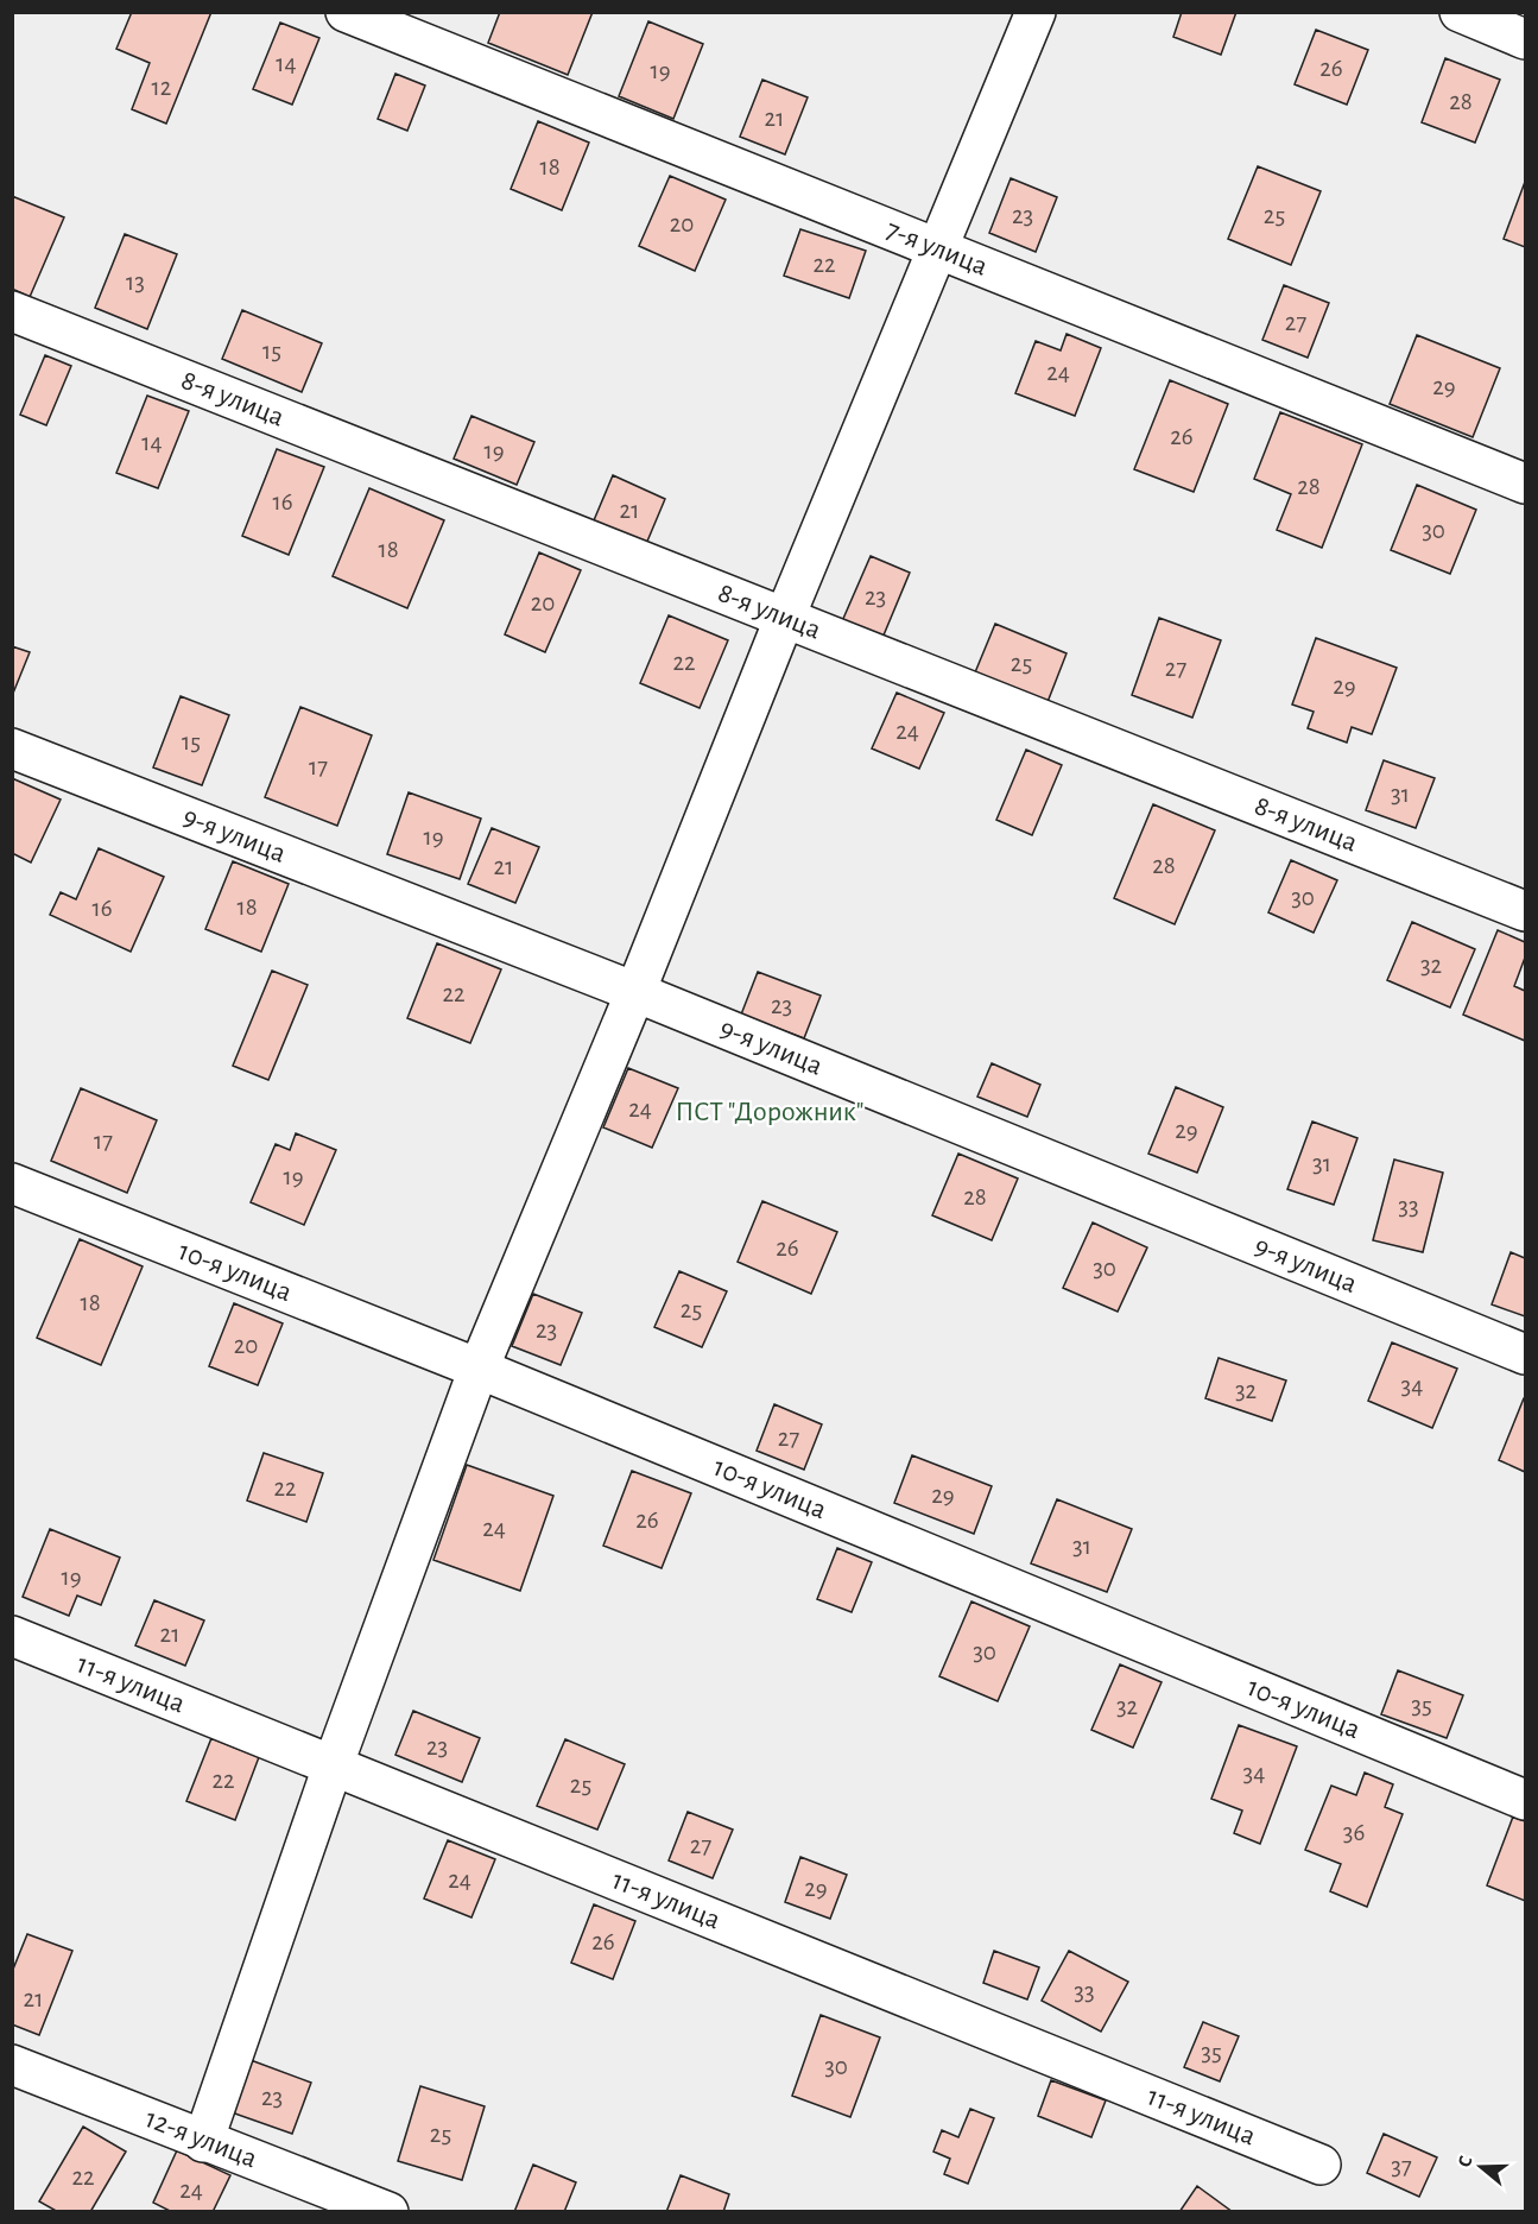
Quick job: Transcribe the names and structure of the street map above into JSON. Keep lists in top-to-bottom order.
{
  "streets": {
    "street": [
      "7-я улица",
      "8-я улица",
      "9-я улица",
      "10-я улица",
      "11-я улица",
      "12-я улица"
    ]
  },
  "parks": ["ПСТ \"Дорожник\""],
  "house_numbers": [
    "14",
    "26",
    "19",
    "12",
    "28",
    "21",
    "18",
    "23",
    "25",
    "20",
    "22",
    "13",
    "27",
    "15",
    "24",
    "29",
    "26",
    "14",
    "19",
    "28",
    "16",
    "21",
    "30",
    "18",
    "23",
    "20",
    "22",
    "25",
    "27",
    "29",
    "24",
    "15",
    "17",
    "31",
    "19",
    "28",
    "21",
    "30",
    "18",
    "16",
    "32",
    "22",
    "23",
    "24",
    "29",
    "17",
    "31",
    "19",
    "28",
    "33",
    "26",
    "30",
    "18",
    "25",
    "23",
    "20",
    "34",
    "32",
    "27",
    "22",
    "29",
    "26",
    "24",
    "31",
    "19",
    "21",
    "30",
    "35",
    "32",
    "23",
    "34",
    "22",
    "25",
    "36",
    "27",
    "24",
    "29",
    "26",
    "33",
    "21",
    "35",
    "30",
    "23",
    "25",
    "37",
    "22",
    "24"
  ],
  "north": "left"
}
